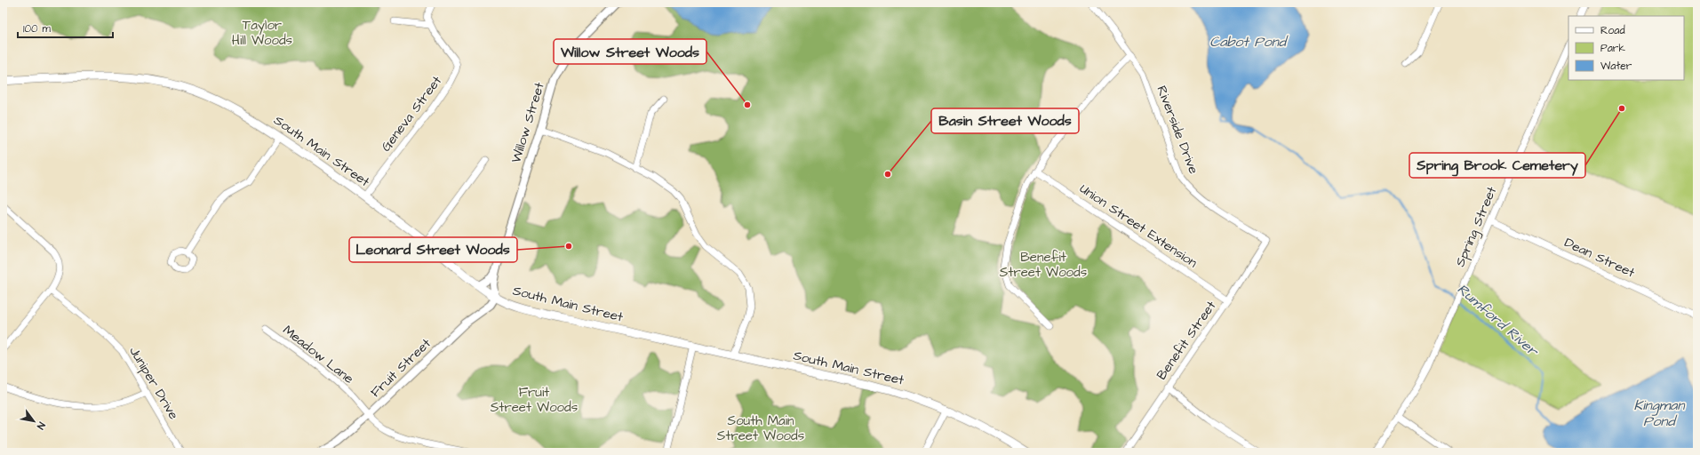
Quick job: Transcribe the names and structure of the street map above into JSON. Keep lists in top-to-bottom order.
{
  "streets": {
    "main road": ["South Main Street"],
    "street": [
      "Geneva Street",
      "Willow Street",
      "Riverside Drive",
      "Union Street Extension",
      "Spring Street",
      "Dean Street",
      "Benefit Street",
      "Meadow Lane",
      "Fruit Street",
      "Juniper Drive"
    ]
  },
  "crossings": [
    ["Geneva Street", "South Main Street"],
    ["Riverside Drive", "Benefit Street"],
    ["South Main Street", "Fruit Street"],
    ["Union Street Extension", "Benefit Street"],
    ["Spring Street", "Dean Street"],
    ["Meadow Lane", "Fruit Street"]
  ],
  "water": ["Cabot Pond", "Rumford River", "Kingman Pond"],
  "parks": [
    "Taylor Hill Woods",
    "Benefit Street Woods",
    "Fruit Street Woods",
    "South Main Street Woods"
  ],
  "places": [
    "Willow Street Woods",
    "Spring Brook Cemetery",
    "Basin Street Woods",
    "Leonard Street Woods"
  ],
  "legend": ["Road", "Park", "Water"],
  "scale_bar": "100 m",
  "north": "bottom right"
}
